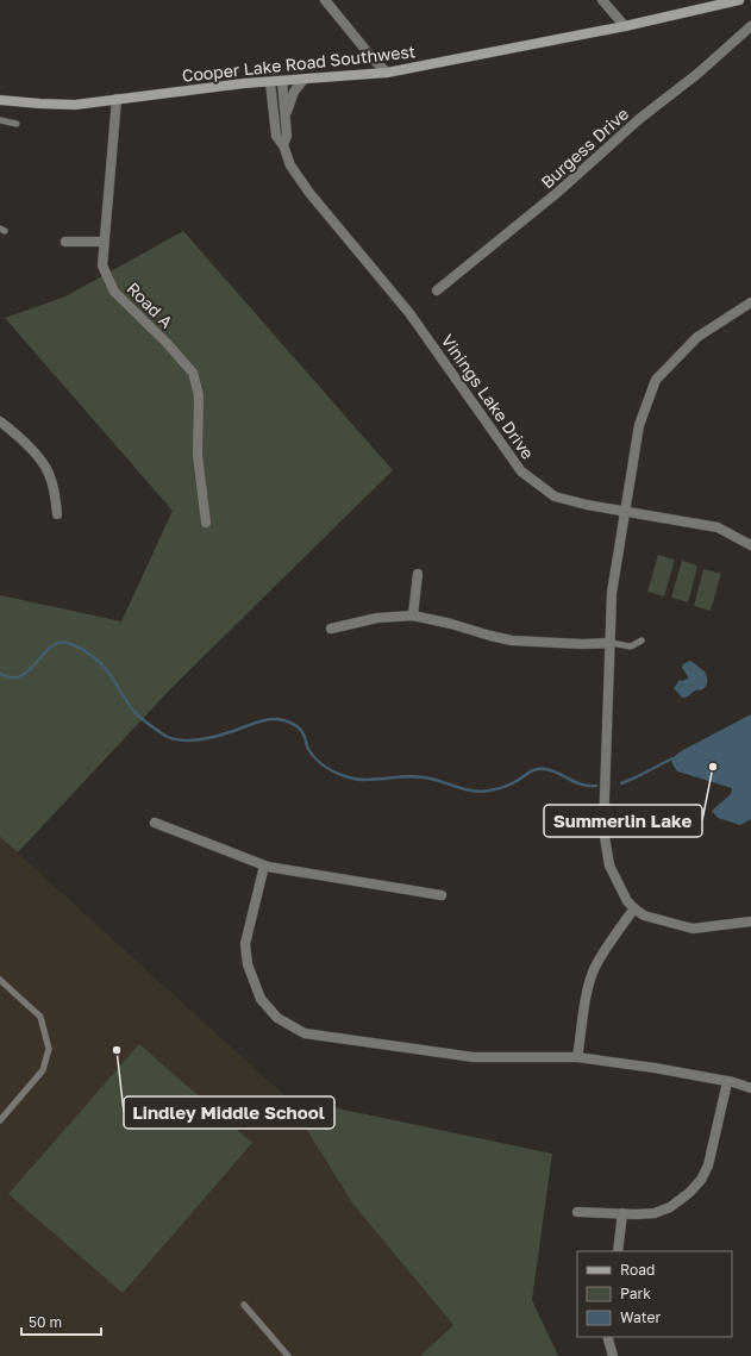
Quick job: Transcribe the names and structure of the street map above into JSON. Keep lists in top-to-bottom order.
{
  "streets": {
    "street": [
      "Cooper Lake Road Southwest",
      "Burgess Drive",
      "Road A",
      "Vinings Lake Drive"
    ]
  },
  "crossings": [
    ["Cooper Lake Road Southwest", "Road A"],
    ["Cooper Lake Road Southwest", "Vinings Lake Drive"]
  ],
  "places": ["Summerlin Lake", "Lindley Middle School"],
  "legend": ["Road", "Park", "Water"],
  "scale_bar": "50 m"
}
